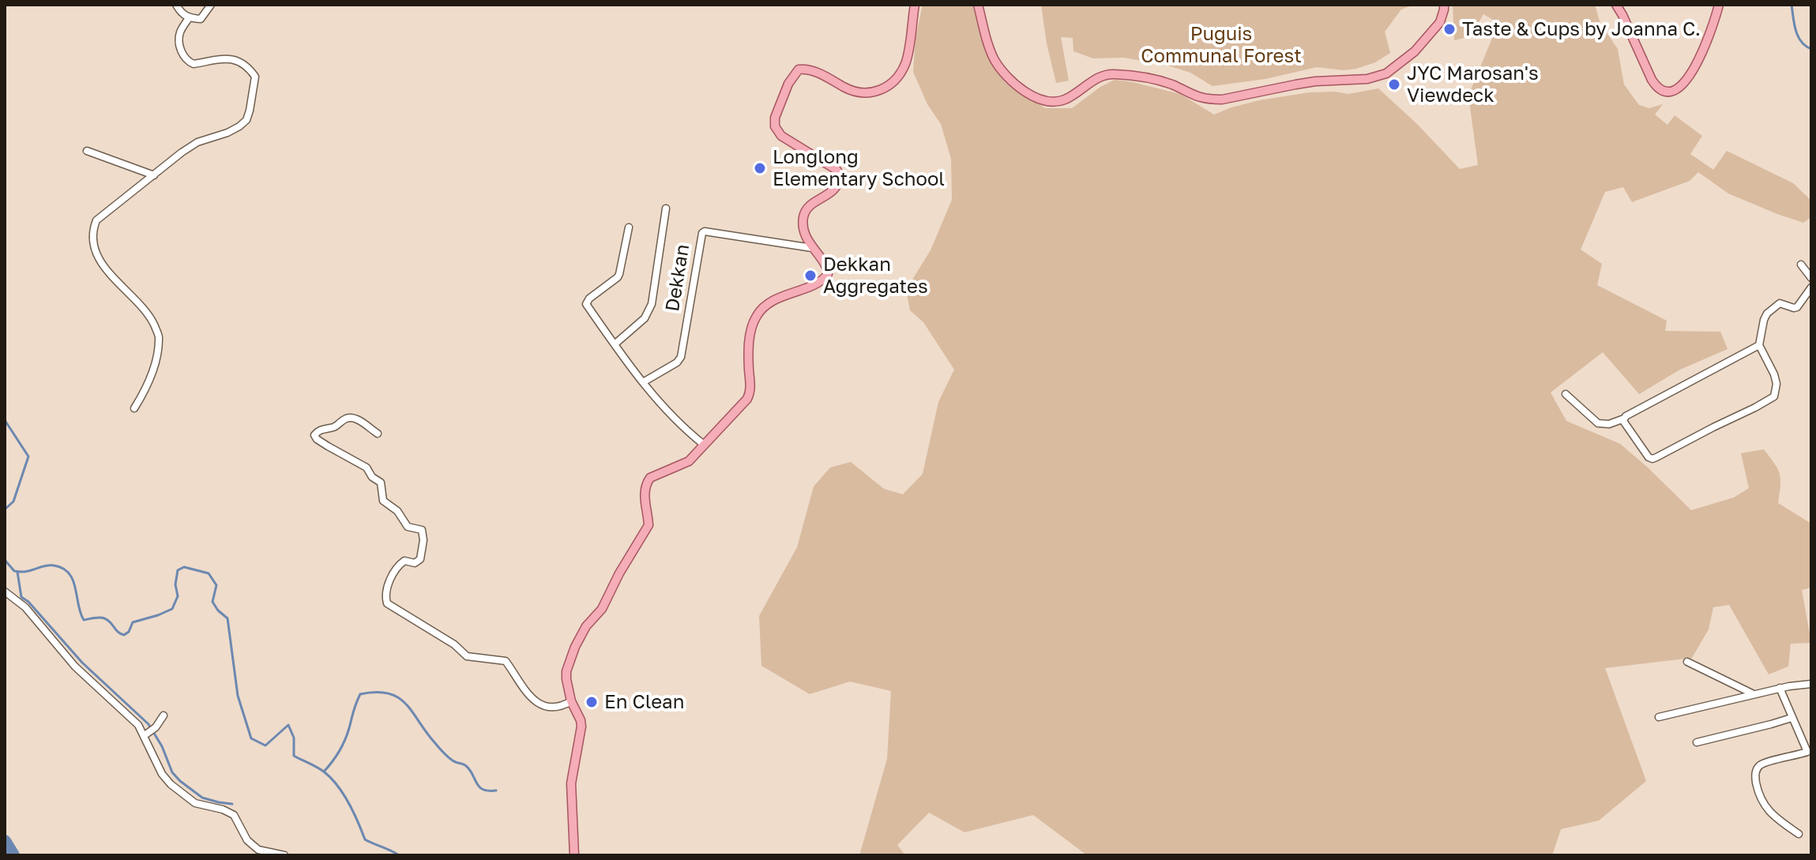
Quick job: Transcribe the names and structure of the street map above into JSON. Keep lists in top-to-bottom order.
{
  "streets": {
    "street": ["Dekkan"]
  },
  "parks": ["Puguis Communal Forest"],
  "places": [
    "Taste & Cups by Joanna C.",
    "JYC Marosan's Viewdeck",
    "Longlong Elementary School",
    "Dekkan Aggregates",
    "En Clean"
  ]
}
